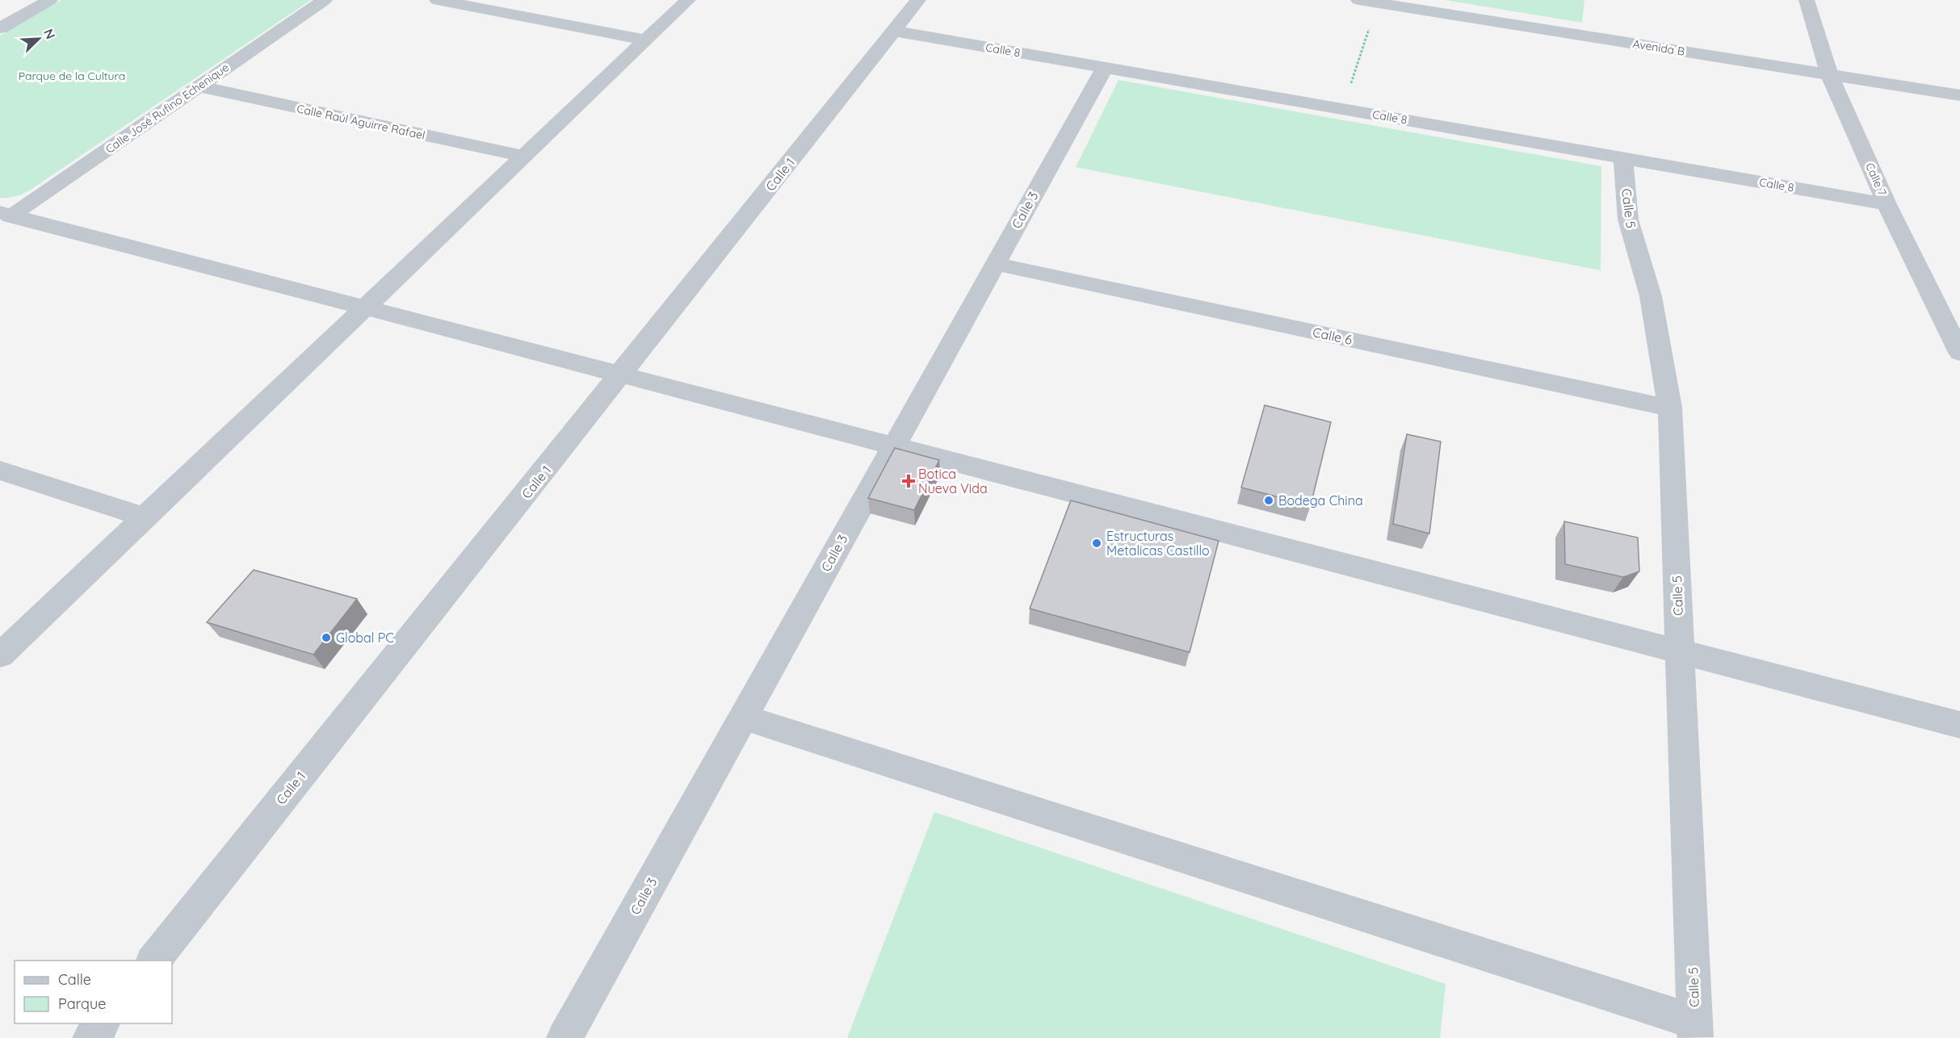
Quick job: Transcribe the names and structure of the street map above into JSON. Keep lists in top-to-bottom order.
{
  "streets": {
    "street": [
      "Avenida B",
      "Calle 8",
      "Calle José Rufino Echenique",
      "Calle Raúl Aguirre Rafael",
      "Calle 1",
      "Calle 7",
      "Calle 5",
      "Calle 3",
      "Calle 6"
    ]
  },
  "crossings": [
    ["Avenida B", "Calle 7"],
    ["Calle 8", "Calle 1"],
    ["Calle 8", "Calle 7"],
    ["Calle 8", "Calle 5"],
    ["Calle 8", "Calle 3"],
    ["Calle José Rufino Echenique", "Calle Raúl Aguirre Rafael"],
    ["Calle 5", "Calle 6"],
    ["Calle 3", "Calle 6"]
  ],
  "parks": ["Parque de la Cultura"],
  "places": {
    "health": ["Botica Nueva Vida"],
    "other": ["Bodega China", "Estructuras Metalicas Castillo", "Global PC"]
  },
  "legend": ["Calle", "Parque"],
  "north": "top right"
}
